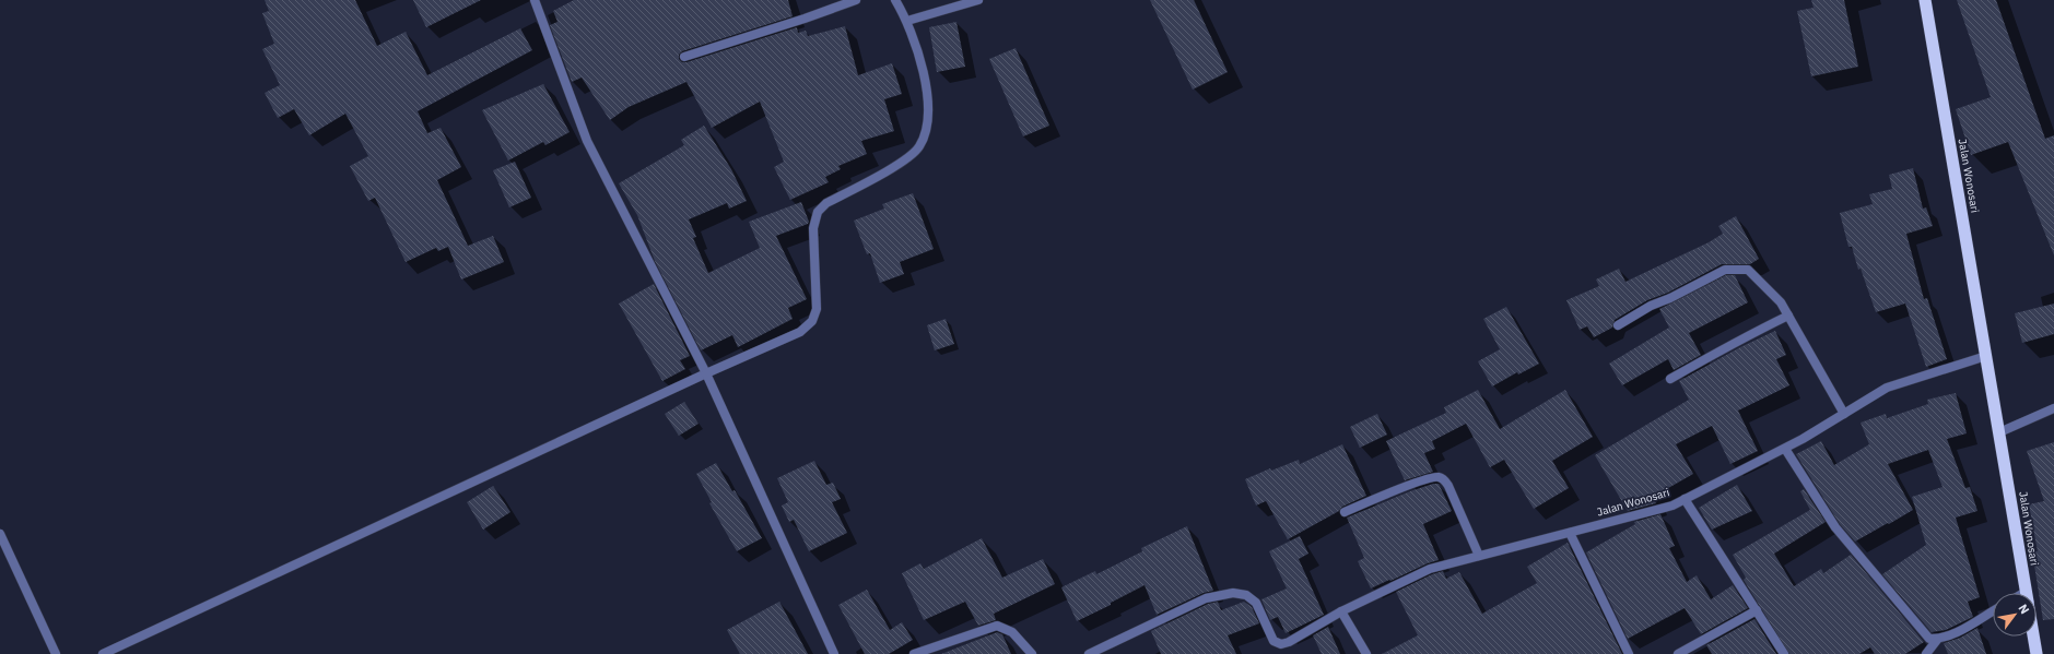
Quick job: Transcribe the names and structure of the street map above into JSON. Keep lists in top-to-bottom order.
{
  "streets": {
    "highway": ["Jalan Wonosari"]
  },
  "north": "top right"
}
